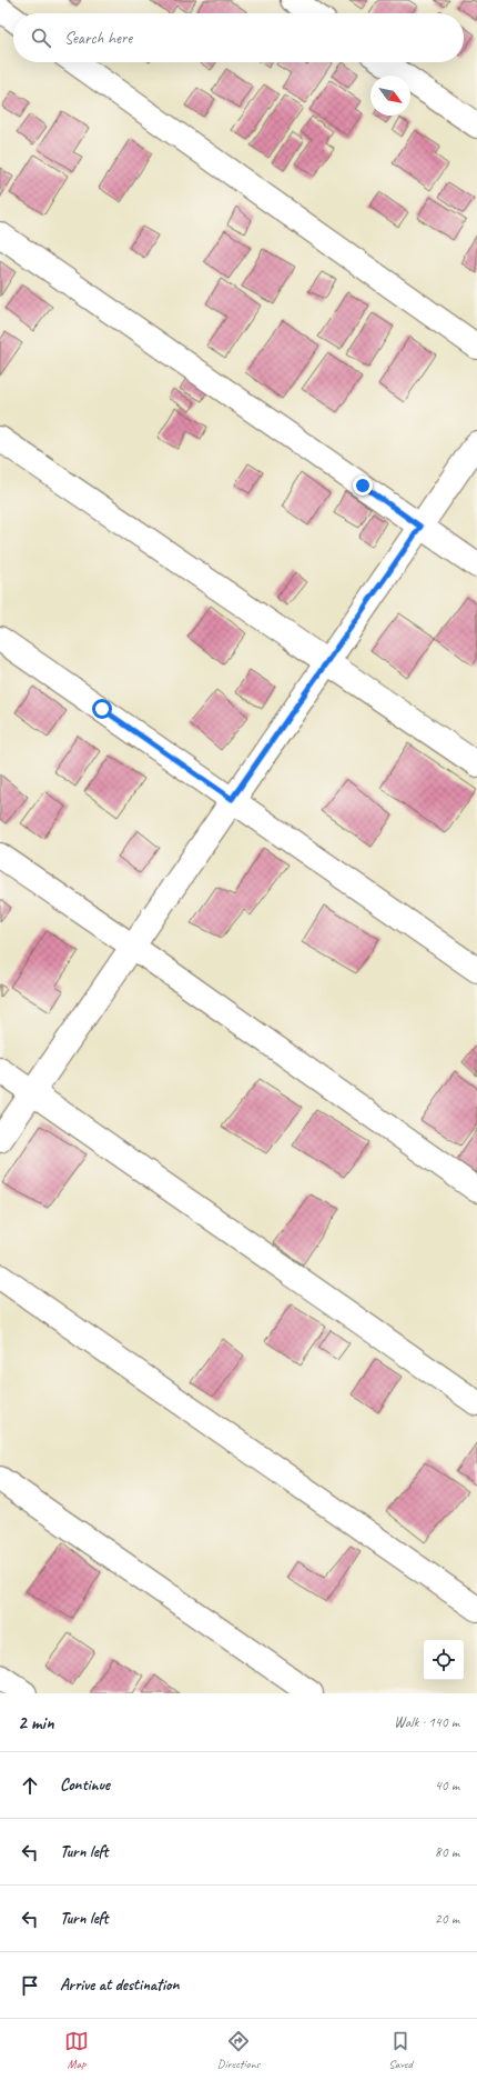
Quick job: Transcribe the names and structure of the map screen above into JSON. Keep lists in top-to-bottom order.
{
  "north": "bottom right",
  "page": {
    "search": "Search here",
    "heading": ["2 min", "Walk · 140 m"],
    "list": [
      ["Continue", "40 m"],
      ["Turn left", "80 m"],
      ["Turn left", "20 m"],
      "Arrive at destination"
    ],
    "nav": ["Map", "Directions", "Saved"]
  }
}
